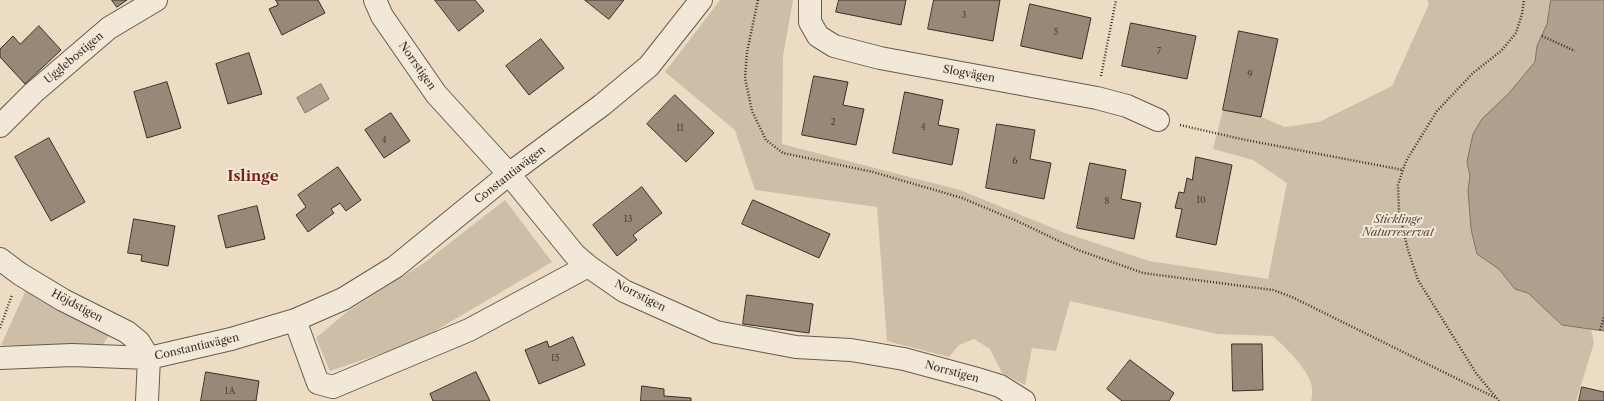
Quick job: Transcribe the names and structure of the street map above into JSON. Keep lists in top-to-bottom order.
{
  "streets": {
    "street": [
      "Ugglebostigen",
      "Norrstigen",
      "Slogvägen",
      "Constantiavägen",
      "Höjdstigen"
    ]
  },
  "crossings": [
    ["Norrstigen", "Constantiavägen"],
    ["Constantiavägen", "Höjdstigen"]
  ],
  "districts": ["Islinge"],
  "parks": ["Sticklinge Naturreservat"],
  "house_numbers": [
    "3",
    "5",
    "7",
    "9",
    "2",
    "4",
    "11",
    "4",
    "6",
    "10",
    "8",
    "13",
    "15",
    "1A"
  ]
}
